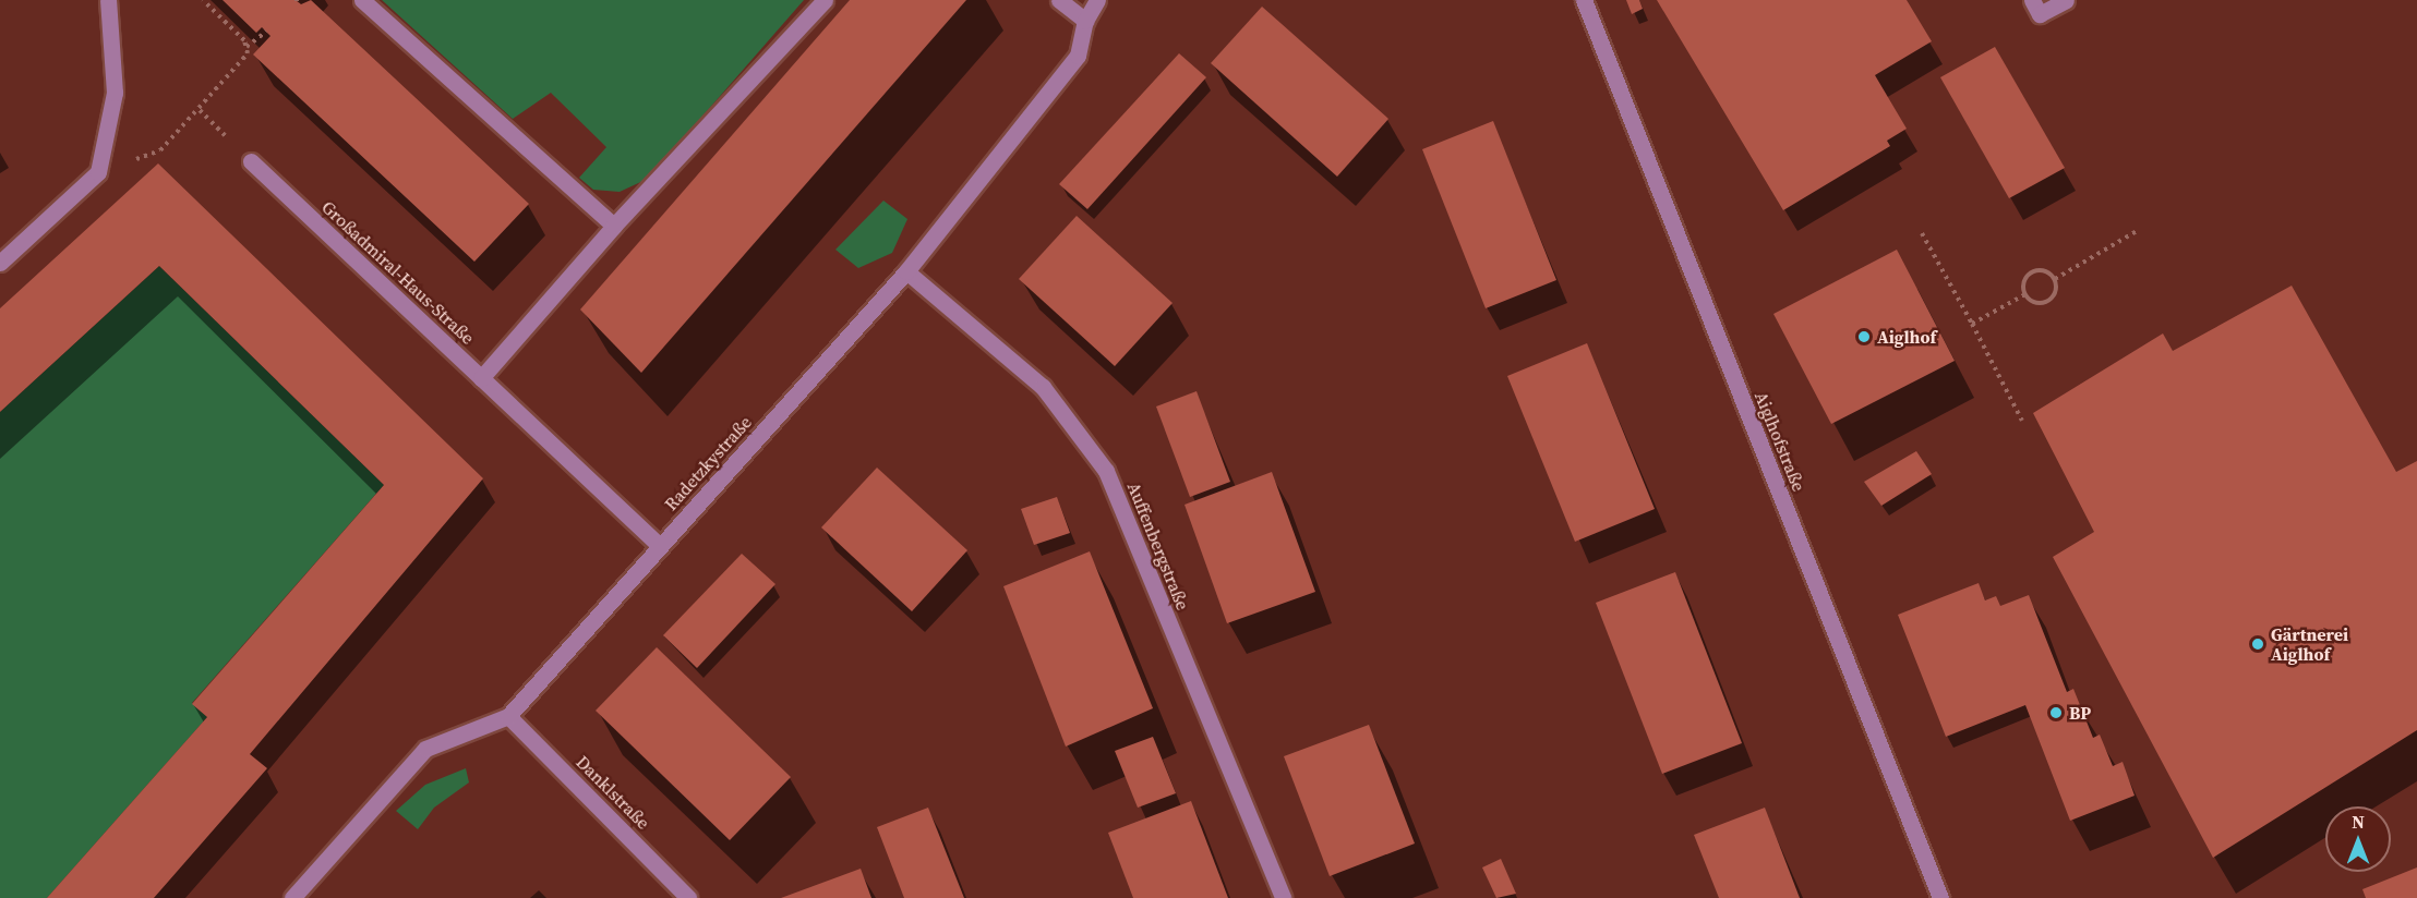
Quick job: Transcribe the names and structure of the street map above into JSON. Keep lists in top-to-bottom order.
{
  "streets": {
    "street": [
      "Großadmiral-Haus-Straße",
      "Aiglhofstraße",
      "Radetzkystraße",
      "Auffenbergstraße",
      "Danklstraße"
    ]
  },
  "crossings": [
    ["Großadmiral-Haus-Straße", "Radetzkystraße"],
    ["Radetzkystraße", "Auffenbergstraße"],
    ["Radetzkystraße", "Danklstraße"]
  ],
  "places": ["Aiglhof", "Gärtnerei Aiglhof", "BP"],
  "north": "top"
}
